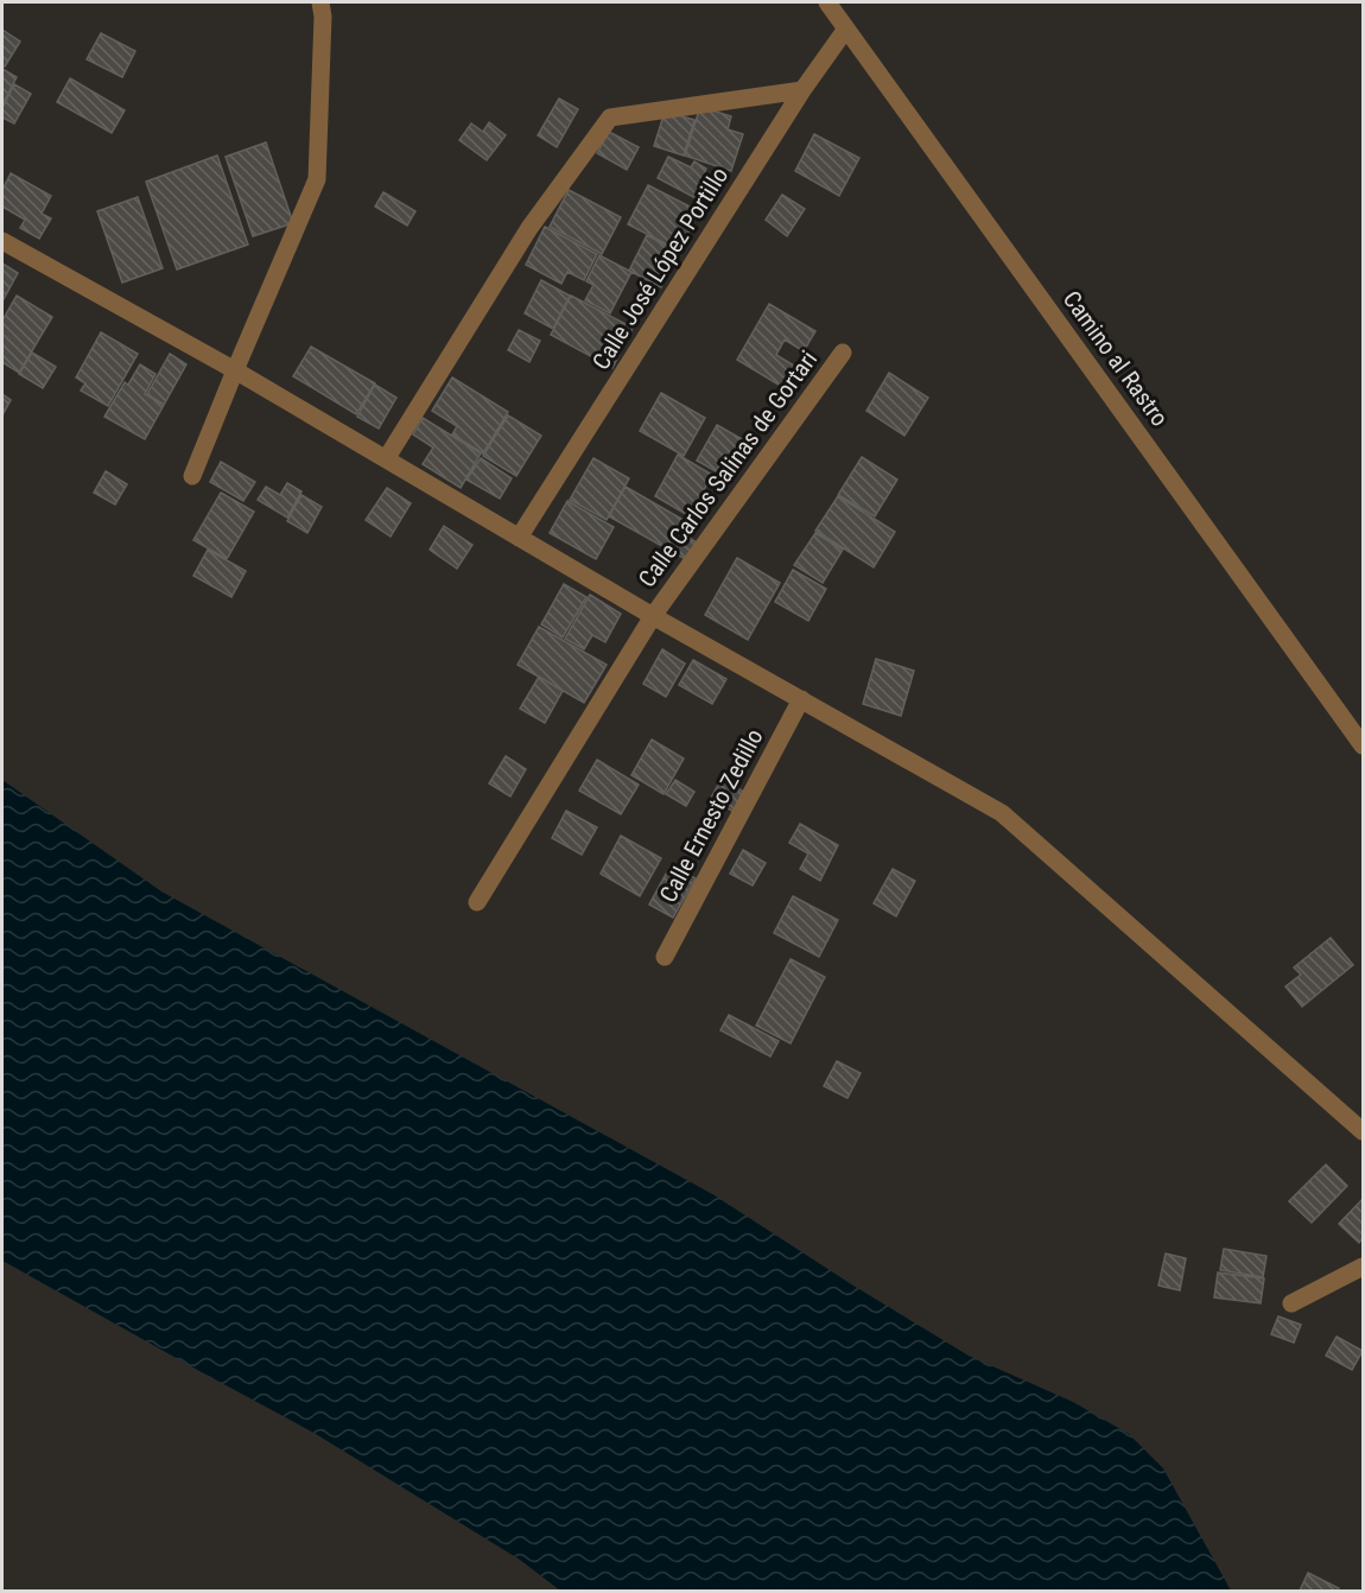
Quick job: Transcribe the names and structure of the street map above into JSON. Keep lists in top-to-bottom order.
{
  "streets": {
    "street": [
      "Calle José López Portillo",
      "Camino al Rastro",
      "Calle Carlos Salinas de Gortari",
      "Calle Ernesto Zedillo"
    ]
  },
  "crossings": [
    ["Calle José López Portillo", "Camino al Rastro"]
  ]
}
